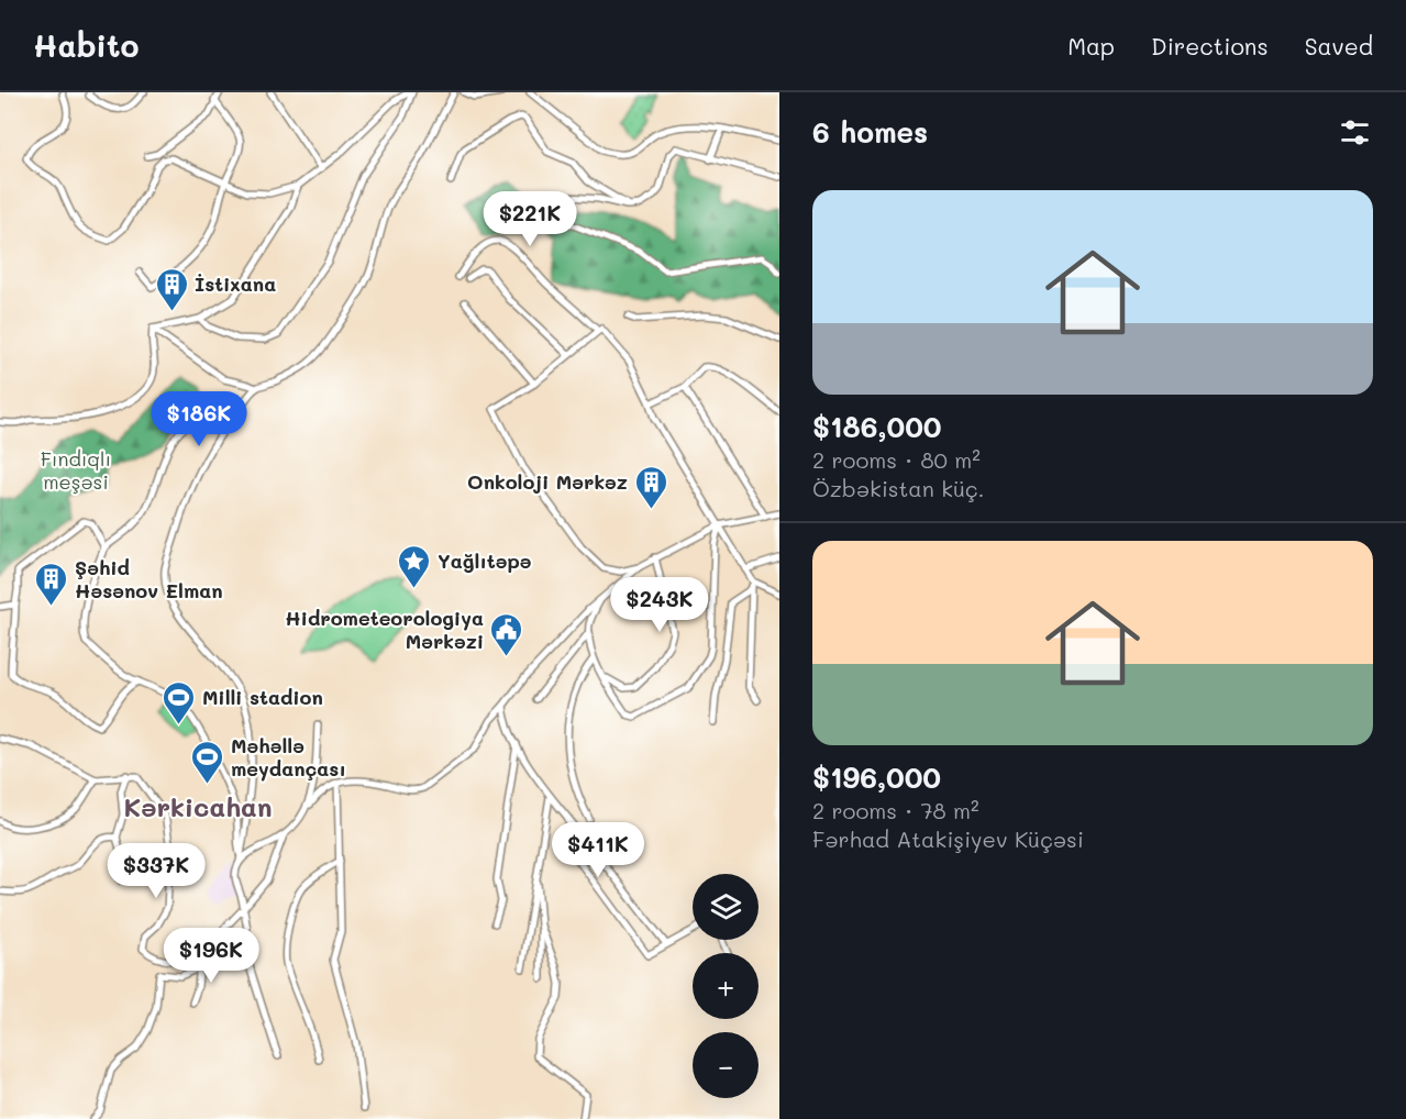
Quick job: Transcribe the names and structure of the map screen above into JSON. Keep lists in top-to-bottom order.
{
  "districts": ["Kərkicahan"],
  "parks": ["Fındıqlı meşəsi"],
  "places": {
    "building": ["İstixana", "Onkoloji Mərkəz", "Şəhid Həsənov Elman"],
    "place": ["Yağlıtəpə"],
    "public building": ["Hidrometeorologiya Mərkəzi"],
    "sports": ["Milli stadion", "Məhəllə meydançası"]
  },
  "page": {
    "header": "Habito",
    "nav": ["Map", "Directions", "Saved"],
    "heading": "6 homes",
    "list": [
      {
        "name": "$186,000",
        "note": "2 rooms · 80 m² · Özbəkistan küç."
      },
      {
        "name": "$196,000",
        "note": "2 rooms · 78 m² · Fərhad Atakişiyev Küçəsi"
      }
    ],
    "price": [
      "$221K",
      "$186K",
      "$243K",
      "$411K",
      "$337K",
      "$196K"
    ],
    "map_buttons": ["+", "−"]
  }
}
